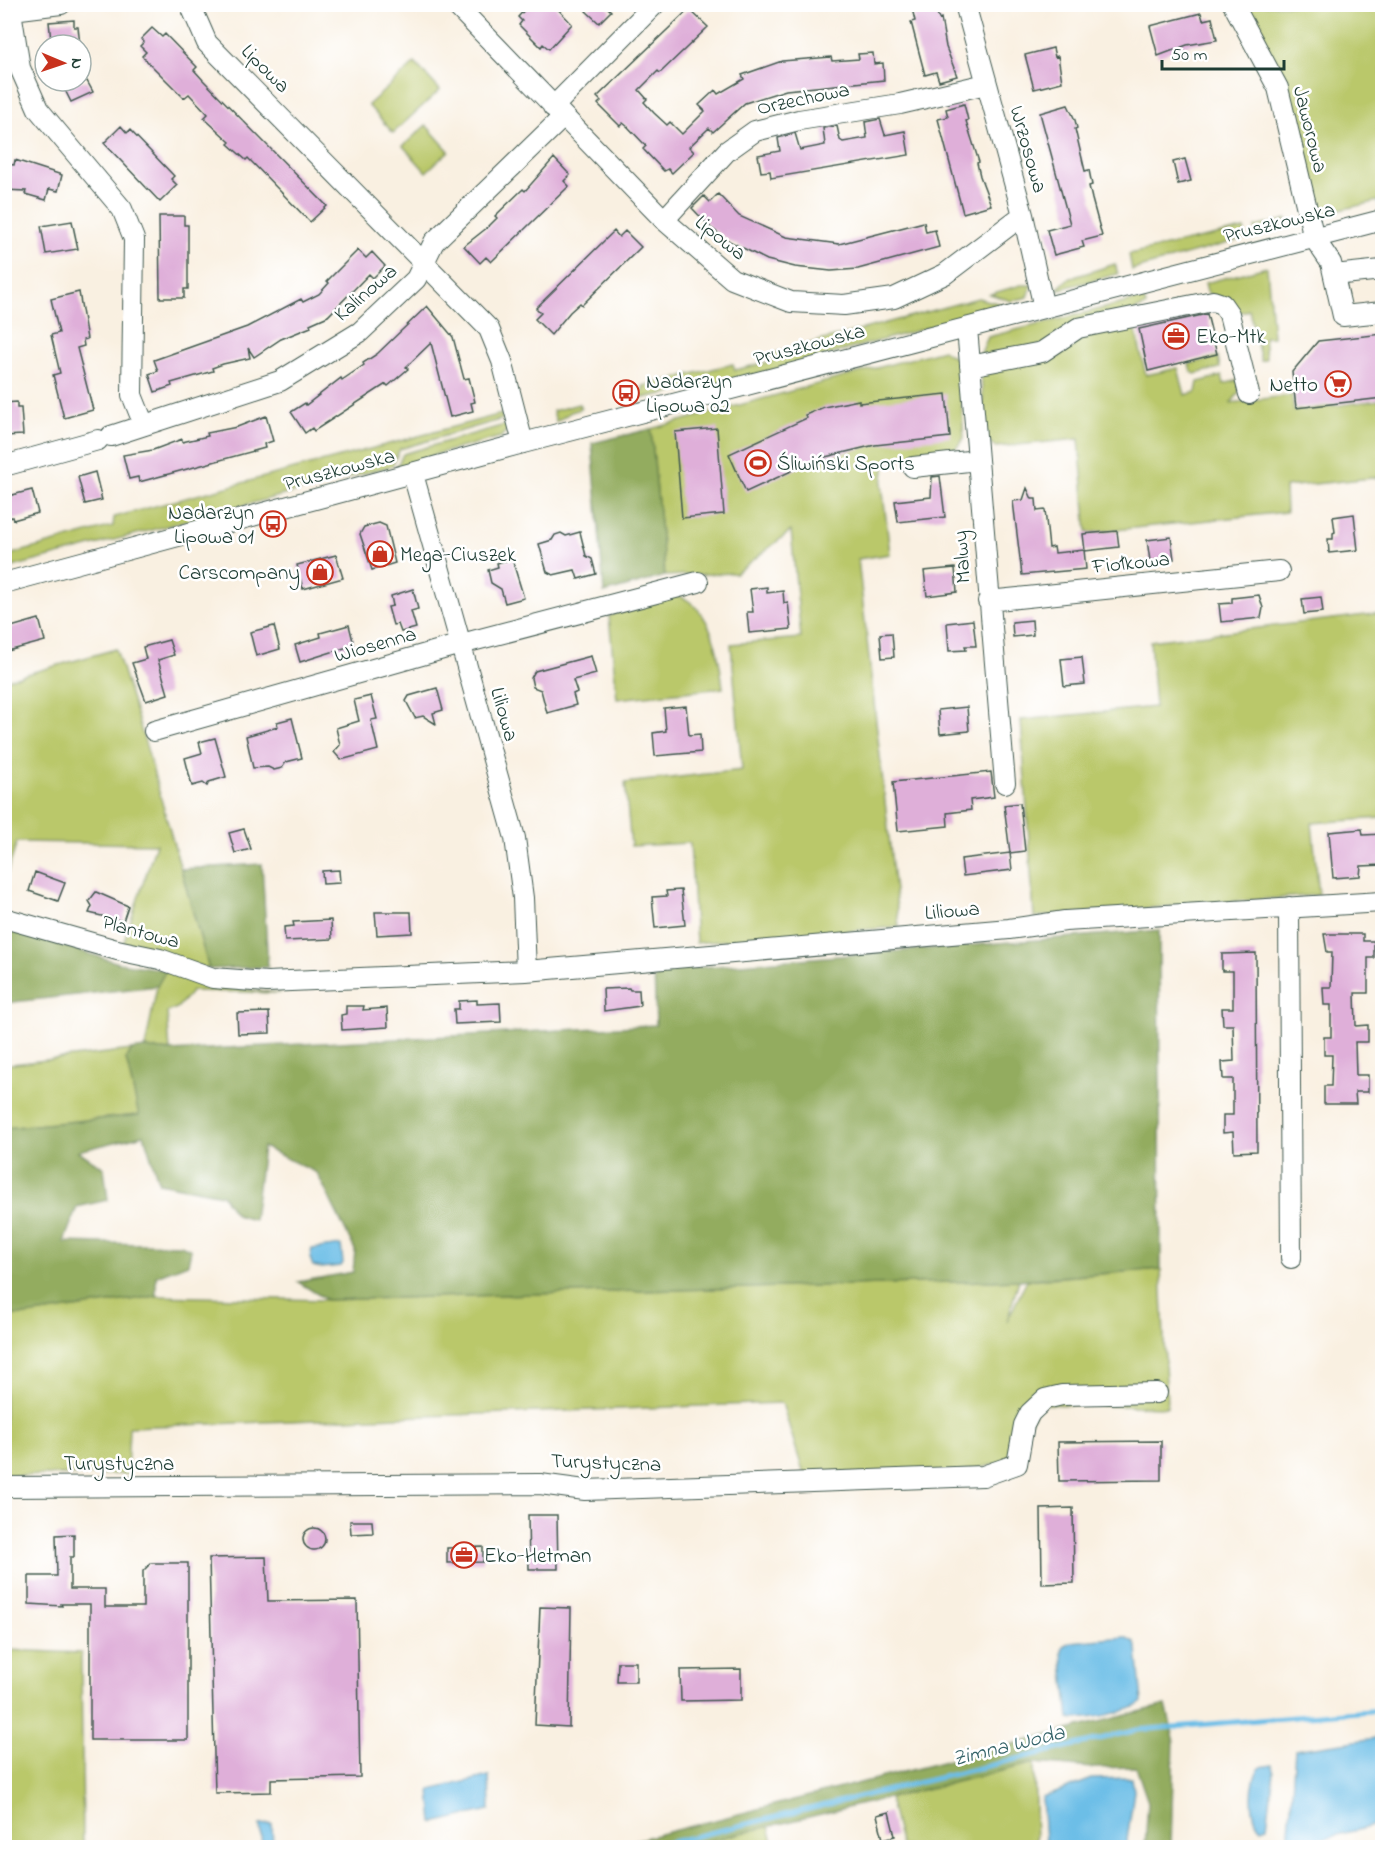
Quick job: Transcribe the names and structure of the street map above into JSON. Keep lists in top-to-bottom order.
{
  "streets": {
    "street": [
      "Lipowa",
      "Orzechowa",
      "Jaworowa",
      "Wrzosowa",
      "Pruszkowska",
      "Kalinowa",
      "Malwy",
      "Fiołkowa",
      "Wiosenna",
      "Liliowa",
      "Plantowa",
      "Turystyczna"
    ]
  },
  "crossings": [
    ["Lipowa", "Orzechowa"],
    ["Lipowa", "Wrzosowa"],
    ["Lipowa", "Pruszkowska"],
    ["Lipowa", "Kalinowa"],
    ["Orzechowa", "Wrzosowa"],
    ["Jaworowa", "Pruszkowska"],
    ["Wrzosowa", "Pruszkowska"],
    ["Pruszkowska", "Malwy"],
    ["Pruszkowska", "Liliowa"],
    ["Malwy", "Fiołkowa"],
    ["Wiosenna", "Liliowa"],
    ["Liliowa", "Plantowa"]
  ],
  "water": ["Zimna Woda"],
  "places": {
    "office": ["Eko-Mtk", "Eko-Hetman"],
    "supermarket": ["Netto"],
    "bus stop": ["Nadarzyn Lipowa 02", "Nadarzyn Lipowa 01"],
    "sports": ["Śliwiński Sports"],
    "shop": ["Mega-Ciuszek", "Carscompany"]
  },
  "scale_bar": "50 m",
  "north": "right"
}
